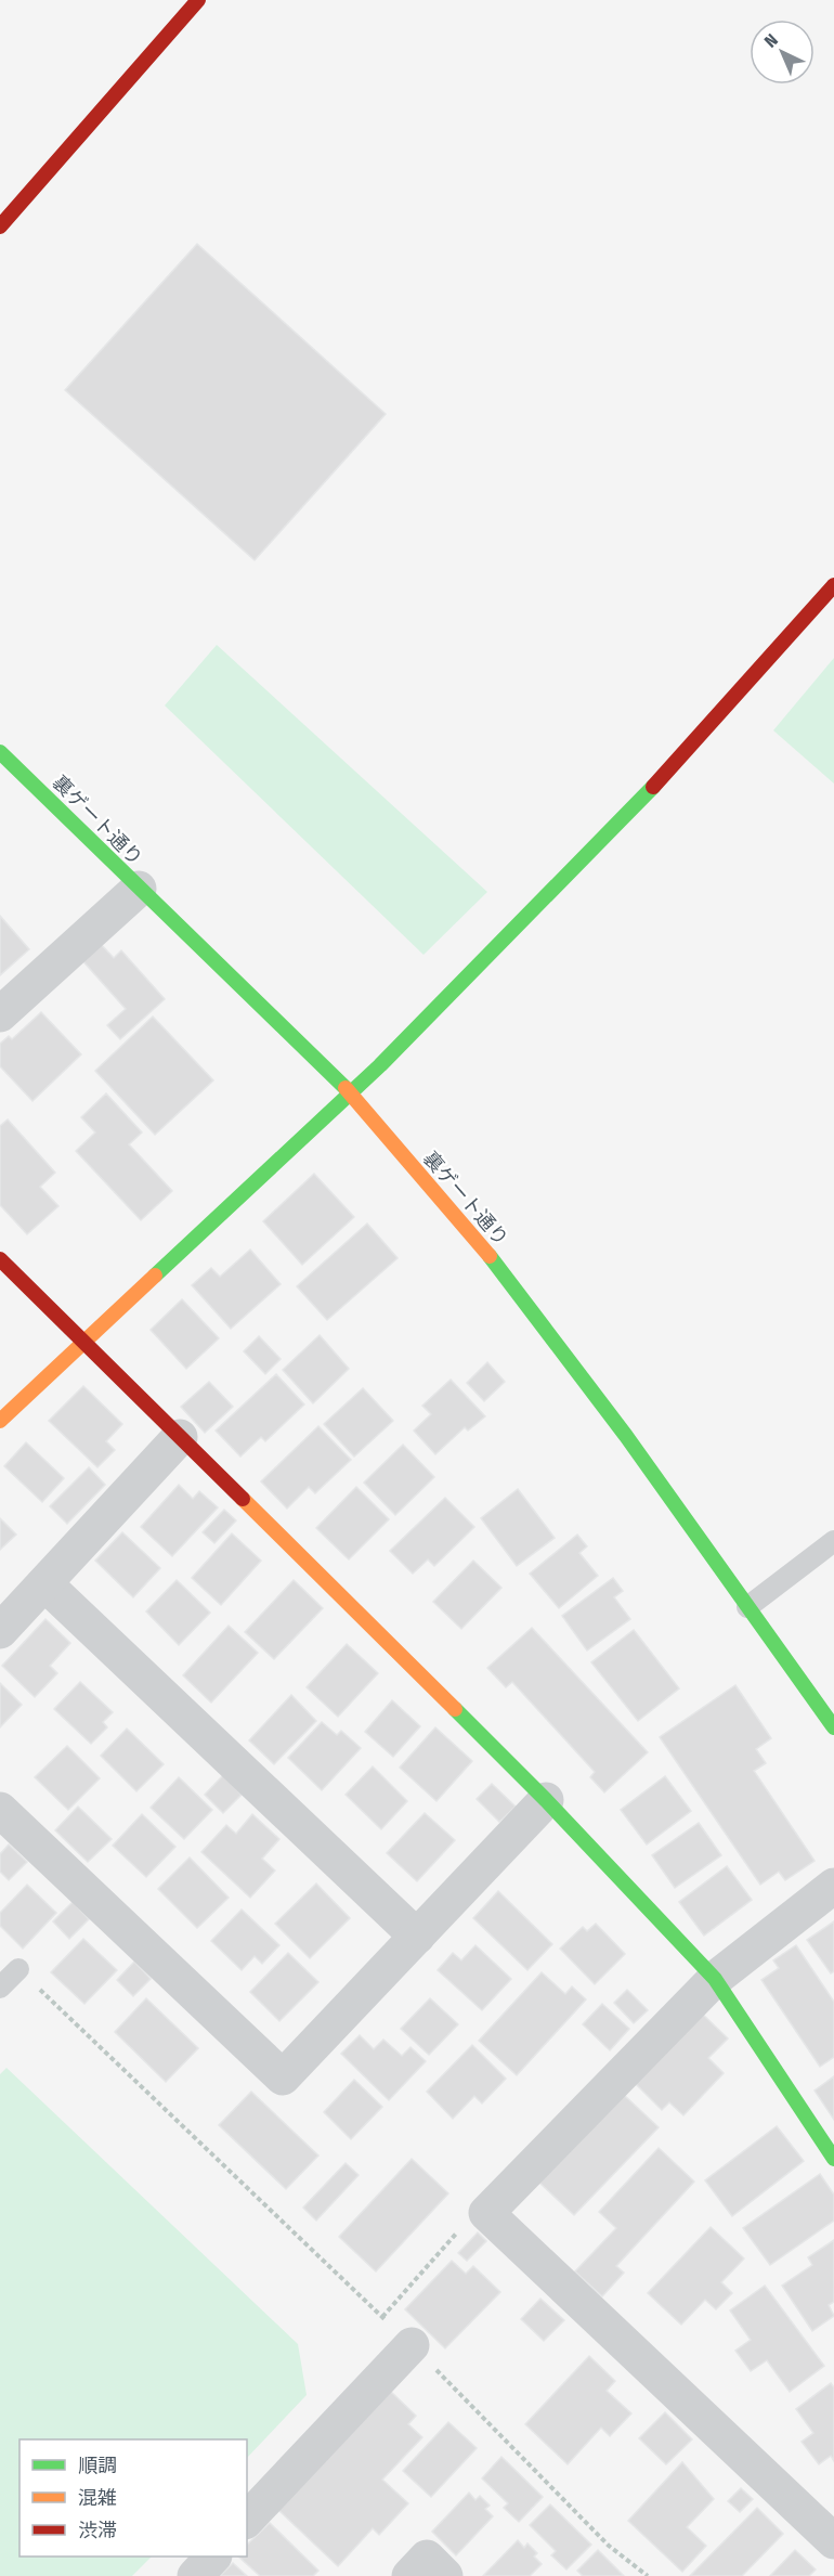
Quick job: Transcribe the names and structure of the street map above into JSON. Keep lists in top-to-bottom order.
{
  "streets": {
    "street": ["裏ゲート通り"]
  },
  "legend": ["順調", "混雑", "渋滞"],
  "north": "top left"
}
